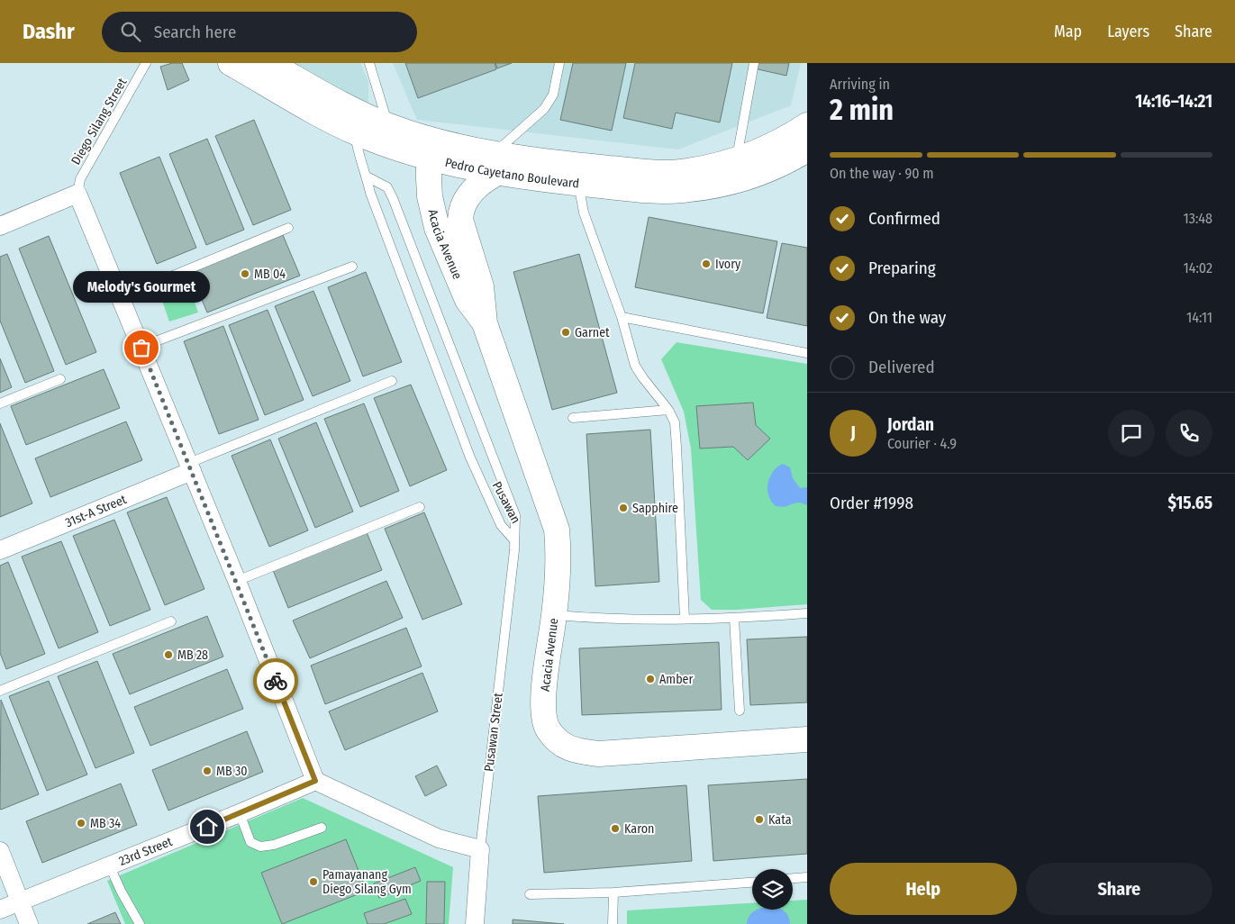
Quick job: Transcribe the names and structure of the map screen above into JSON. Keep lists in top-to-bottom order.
{
  "streets": {
    "main road": ["Pedro Cayetano Boulevard", "Acacia Avenue"],
    "street": ["31st-A Street", "Pusawan Street", "23rd Street"],
    "lane": ["Diego Silang Street", "Pusawan"]
  },
  "crossings": [
    ["Pedro Cayetano Boulevard", "Acacia Avenue"],
    ["Pusawan", "Pusawan Street"]
  ],
  "places": [
    "Ivory",
    "MB 04",
    "Garnet",
    "Melody's Gourmet",
    "Sapphire",
    "MB 28",
    "Amber",
    "MB 30",
    "Kata",
    "MB 34",
    "Karon",
    "Pamayanang Diego Silang Gym"
  ],
  "page": {
    "header": "Dashr",
    "search": "Search here",
    "nav": ["Map", "Layers", "Share"],
    "heading": ["2 min", "Arriving in", "14:16–14:21"],
    "panel": [
      "Jordan",
      "Courier · 4.9",
      "Order #1998",
      "$15.65"
    ],
    "bar": "On the way · 90 m",
    "list": [
      ["Confirmed", "13:48"],
      ["Preparing", "14:02"],
      ["On the way", "14:11"],
      "Delivered"
    ],
    "bubble": "Melody's Gourmet",
    "round": "J",
    "buttons": ["Help", "Share"]
  }
}
